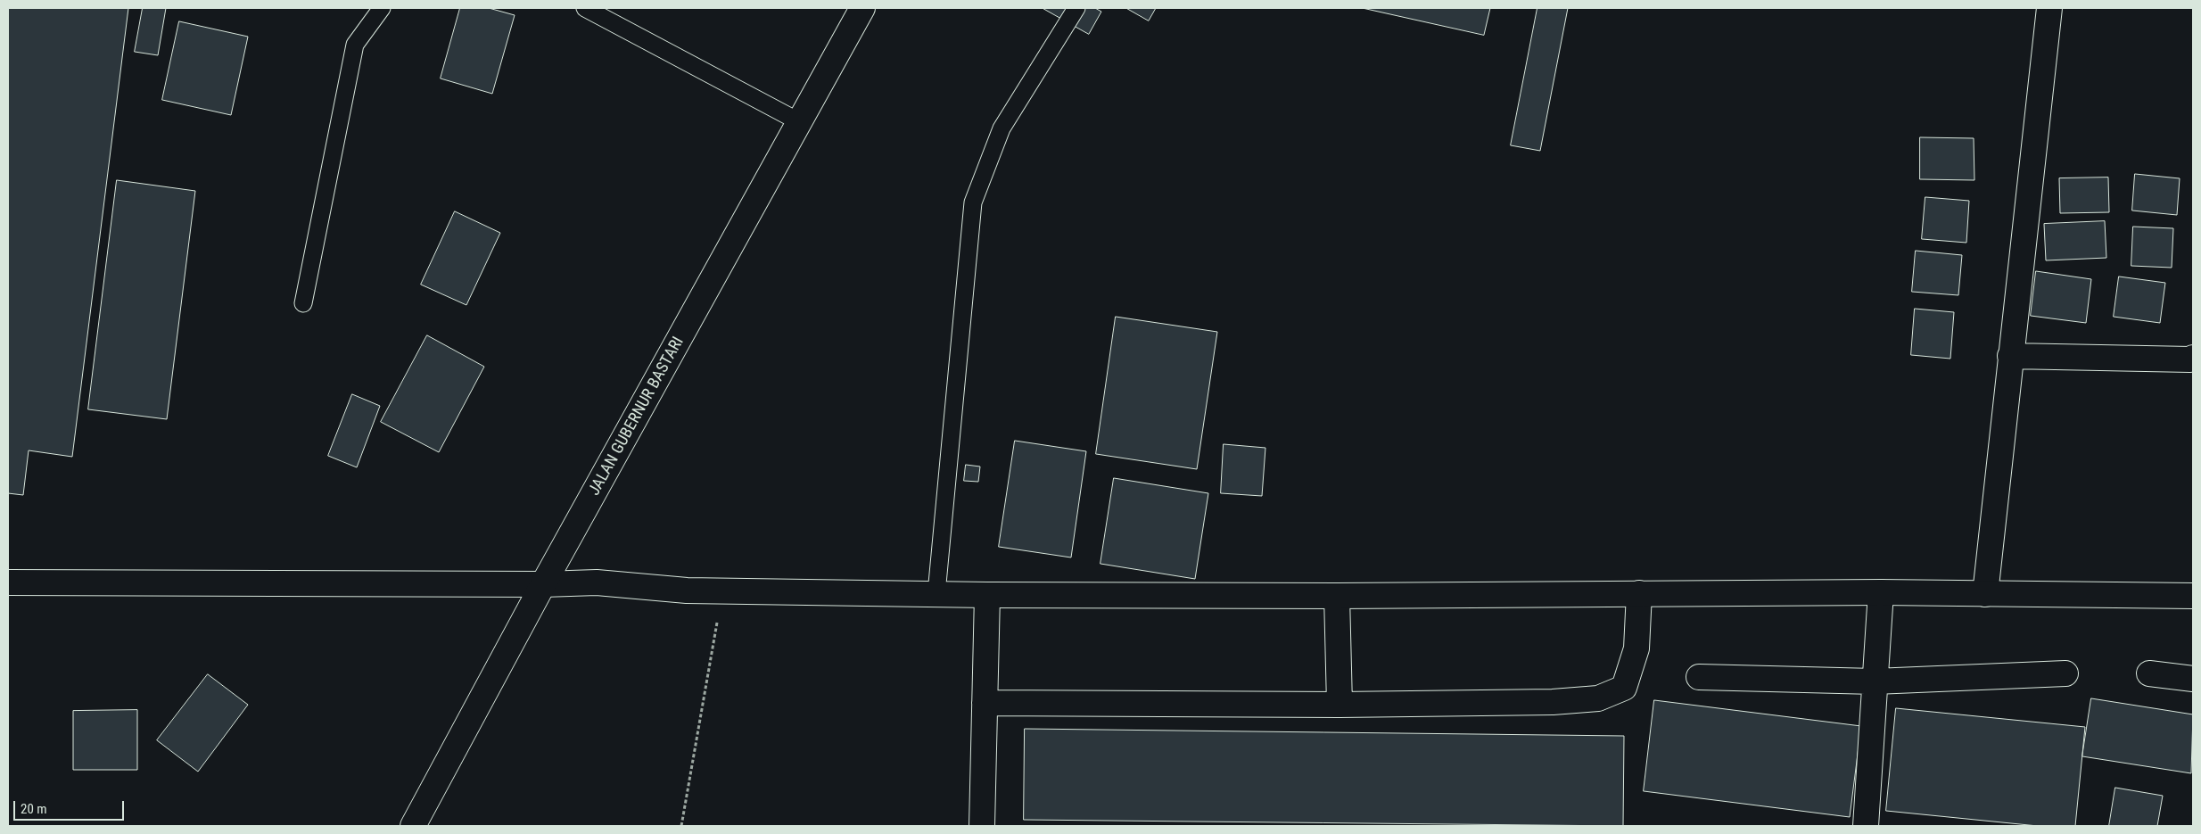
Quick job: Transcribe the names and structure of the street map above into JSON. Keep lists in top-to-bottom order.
{
  "streets": {
    "main road": ["JALAN GUBERNUR BASTARI"]
  },
  "scale_bar": "20 m"
}
